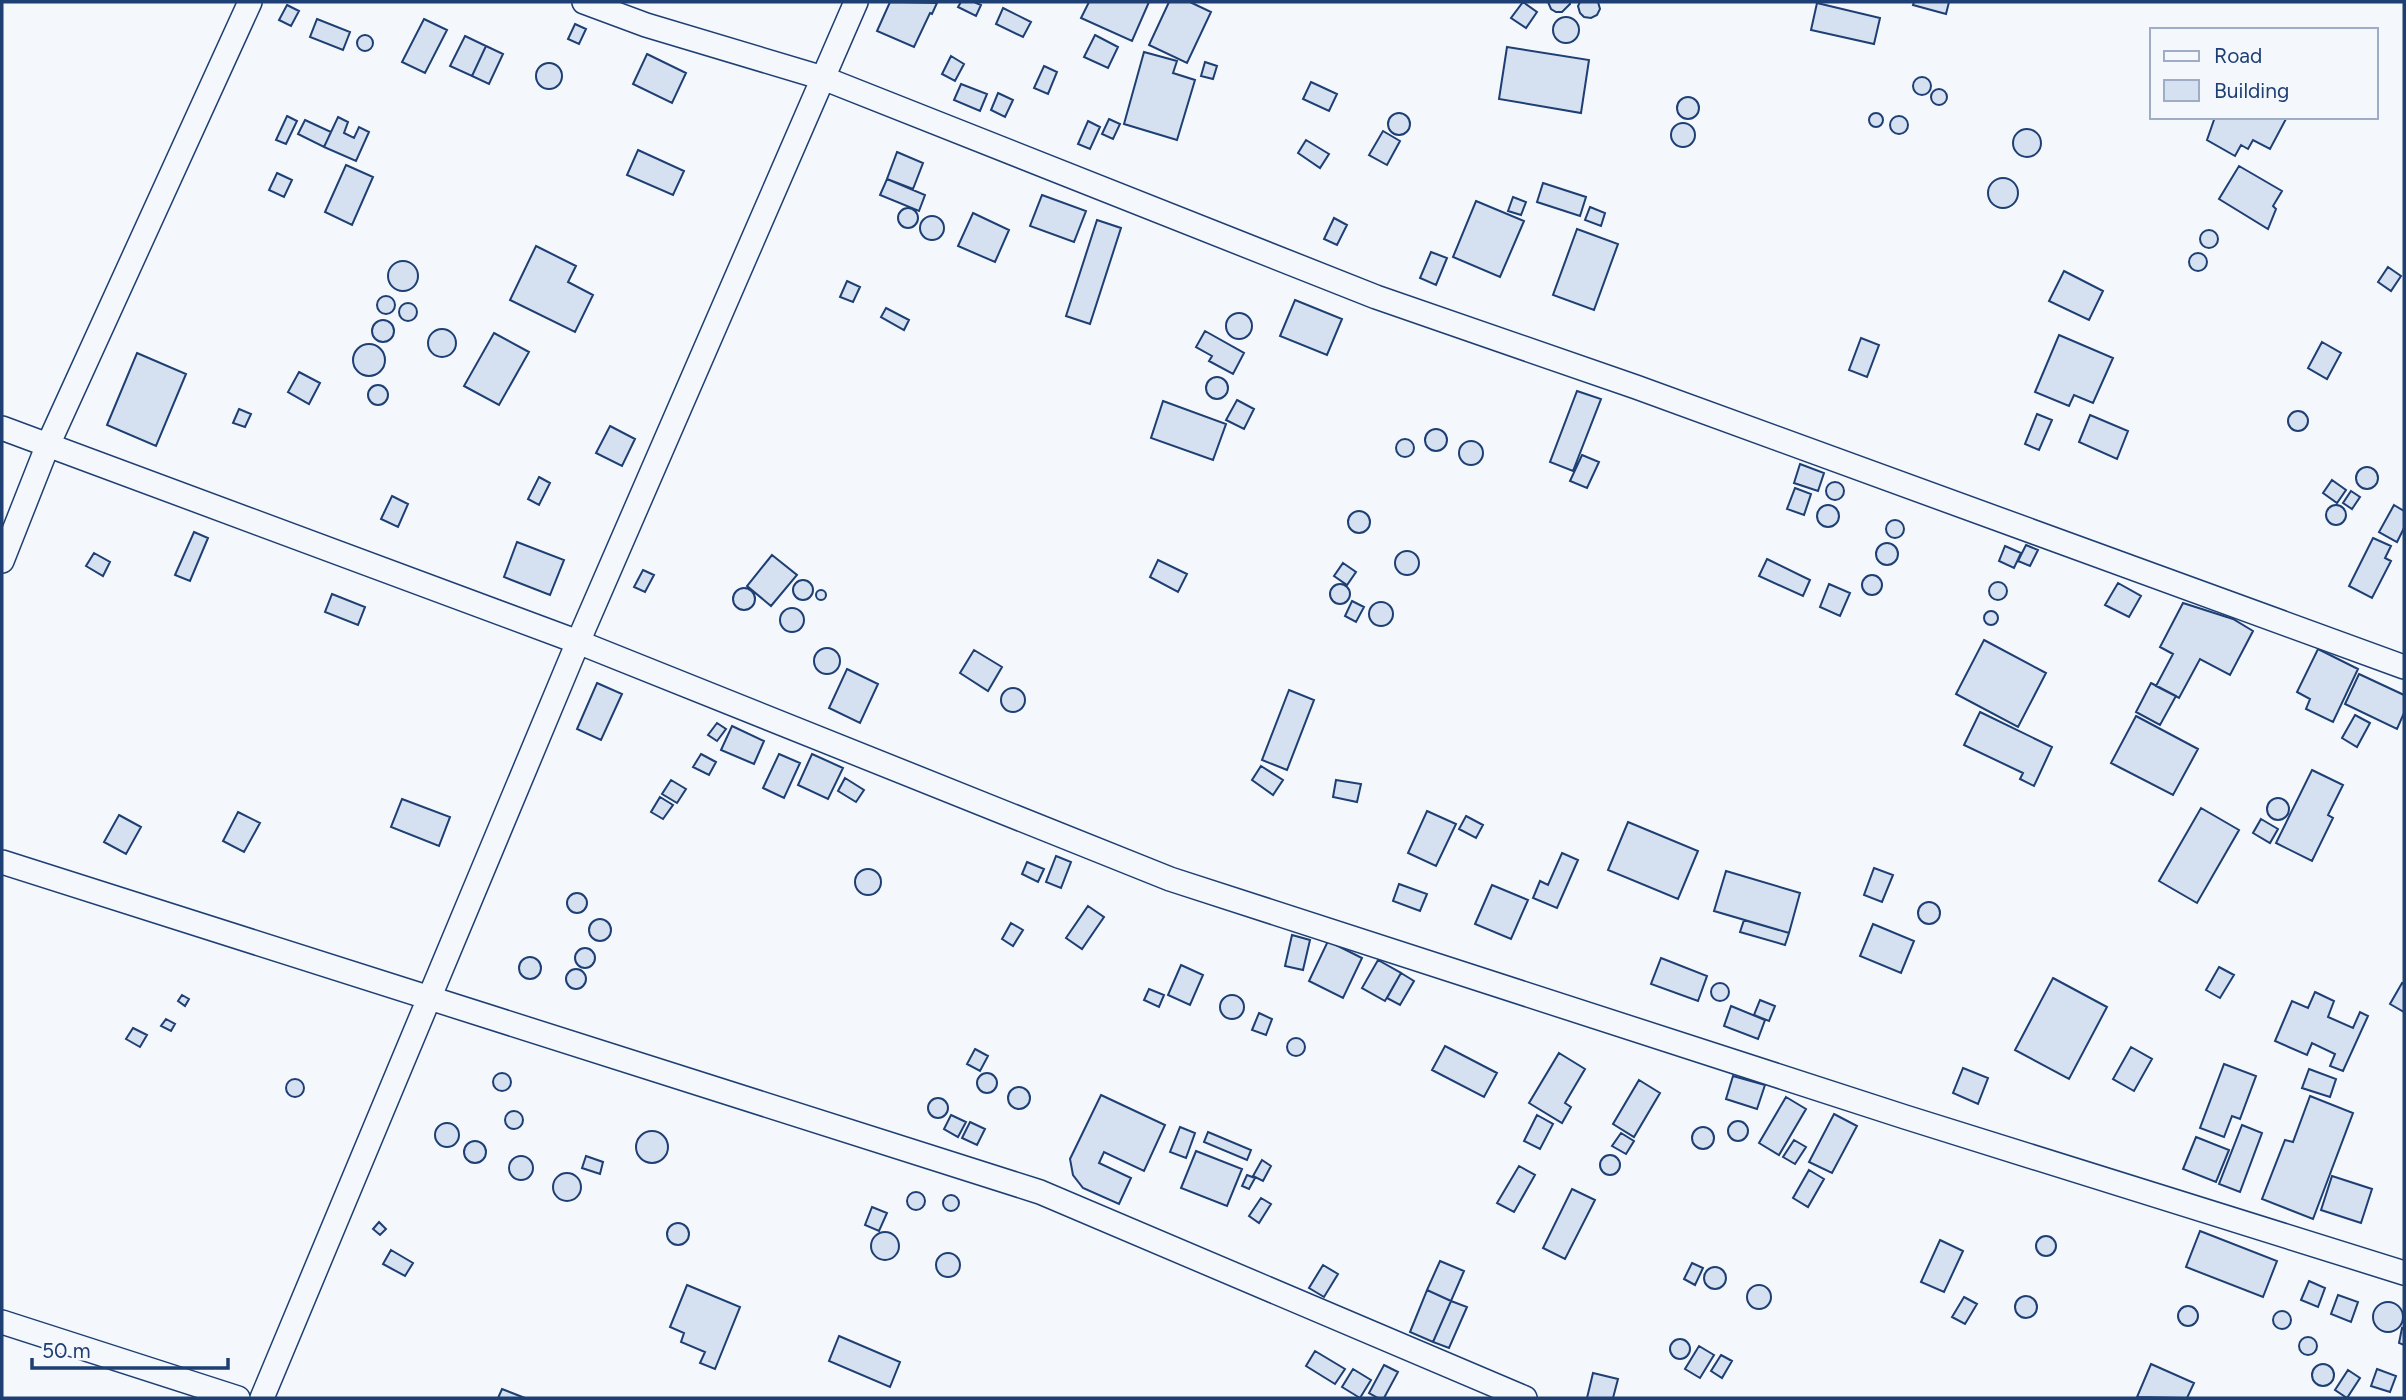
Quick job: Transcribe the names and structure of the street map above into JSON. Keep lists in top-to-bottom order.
{
  "legend": ["Road", "Building"],
  "scale_bar": "50 m"
}
